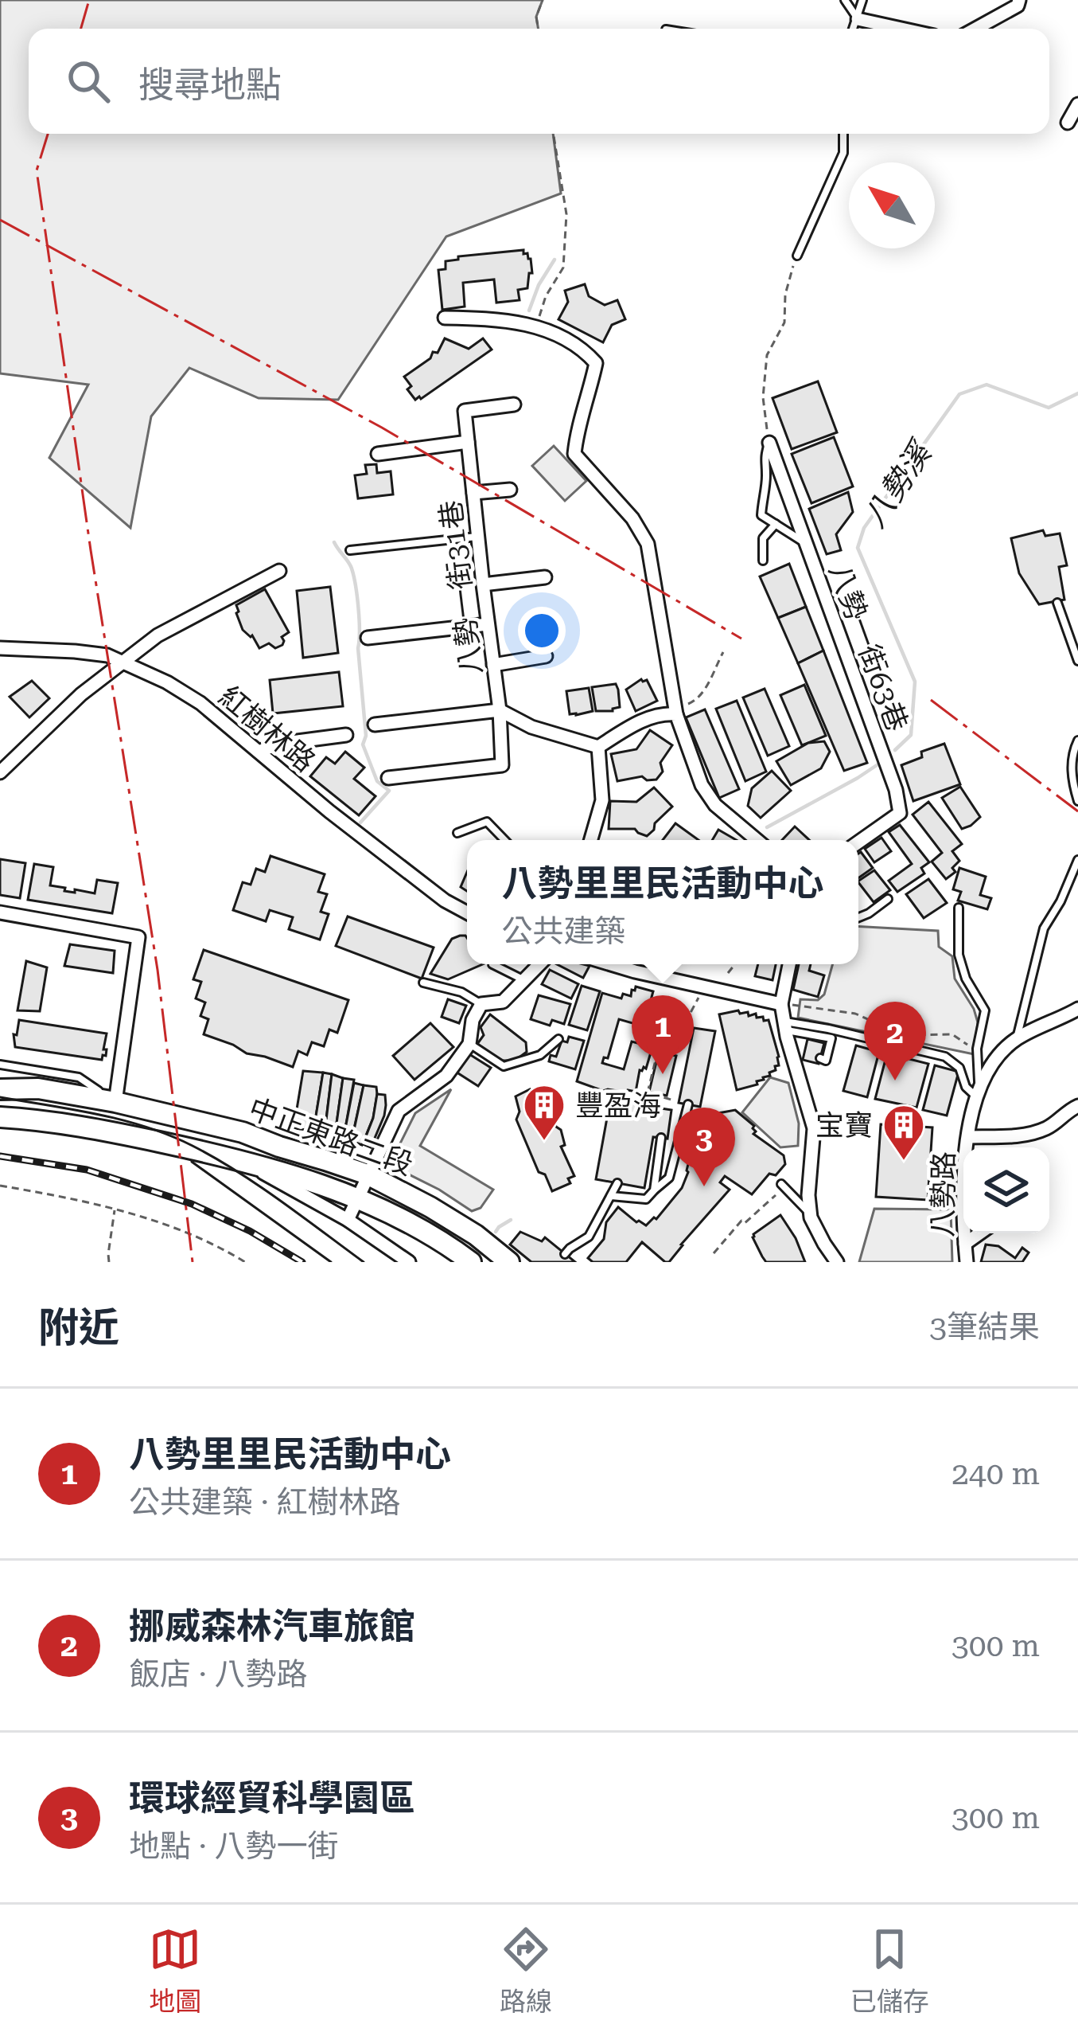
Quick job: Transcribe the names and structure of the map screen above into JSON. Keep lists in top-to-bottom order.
{
  "streets": {
    "main road": ["中正東路二段"],
    "street": [
      "八勢一街31巷",
      "八勢一街63巷",
      "紅樹林路",
      "八勢路"
    ]
  },
  "water": ["八勢溪"],
  "places": {
    "building": ["豐盈海", "宝寶"]
  },
  "north": "top left",
  "page": {
    "search": "搜尋地點",
    "popup": ["八勢里里民活動中心", "公共建築"],
    "pins": ["1", "2", "3"],
    "heading": ["附近", "3筆結果"],
    "list": [
      {
        "mark": "1",
        "name": "八勢里里民活動中心",
        "note": "公共建築 · 紅樹林路",
        "value": "240 m"
      },
      {
        "mark": "2",
        "name": "挪威森林汽車旅館",
        "note": "飯店 · 八勢路",
        "value": "300 m"
      },
      {
        "mark": "3",
        "name": "環球經貿科學園區",
        "note": "地點 · 八勢一街",
        "value": "300 m"
      }
    ],
    "nav": ["地圖", "路線", "已儲存"]
  }
}
